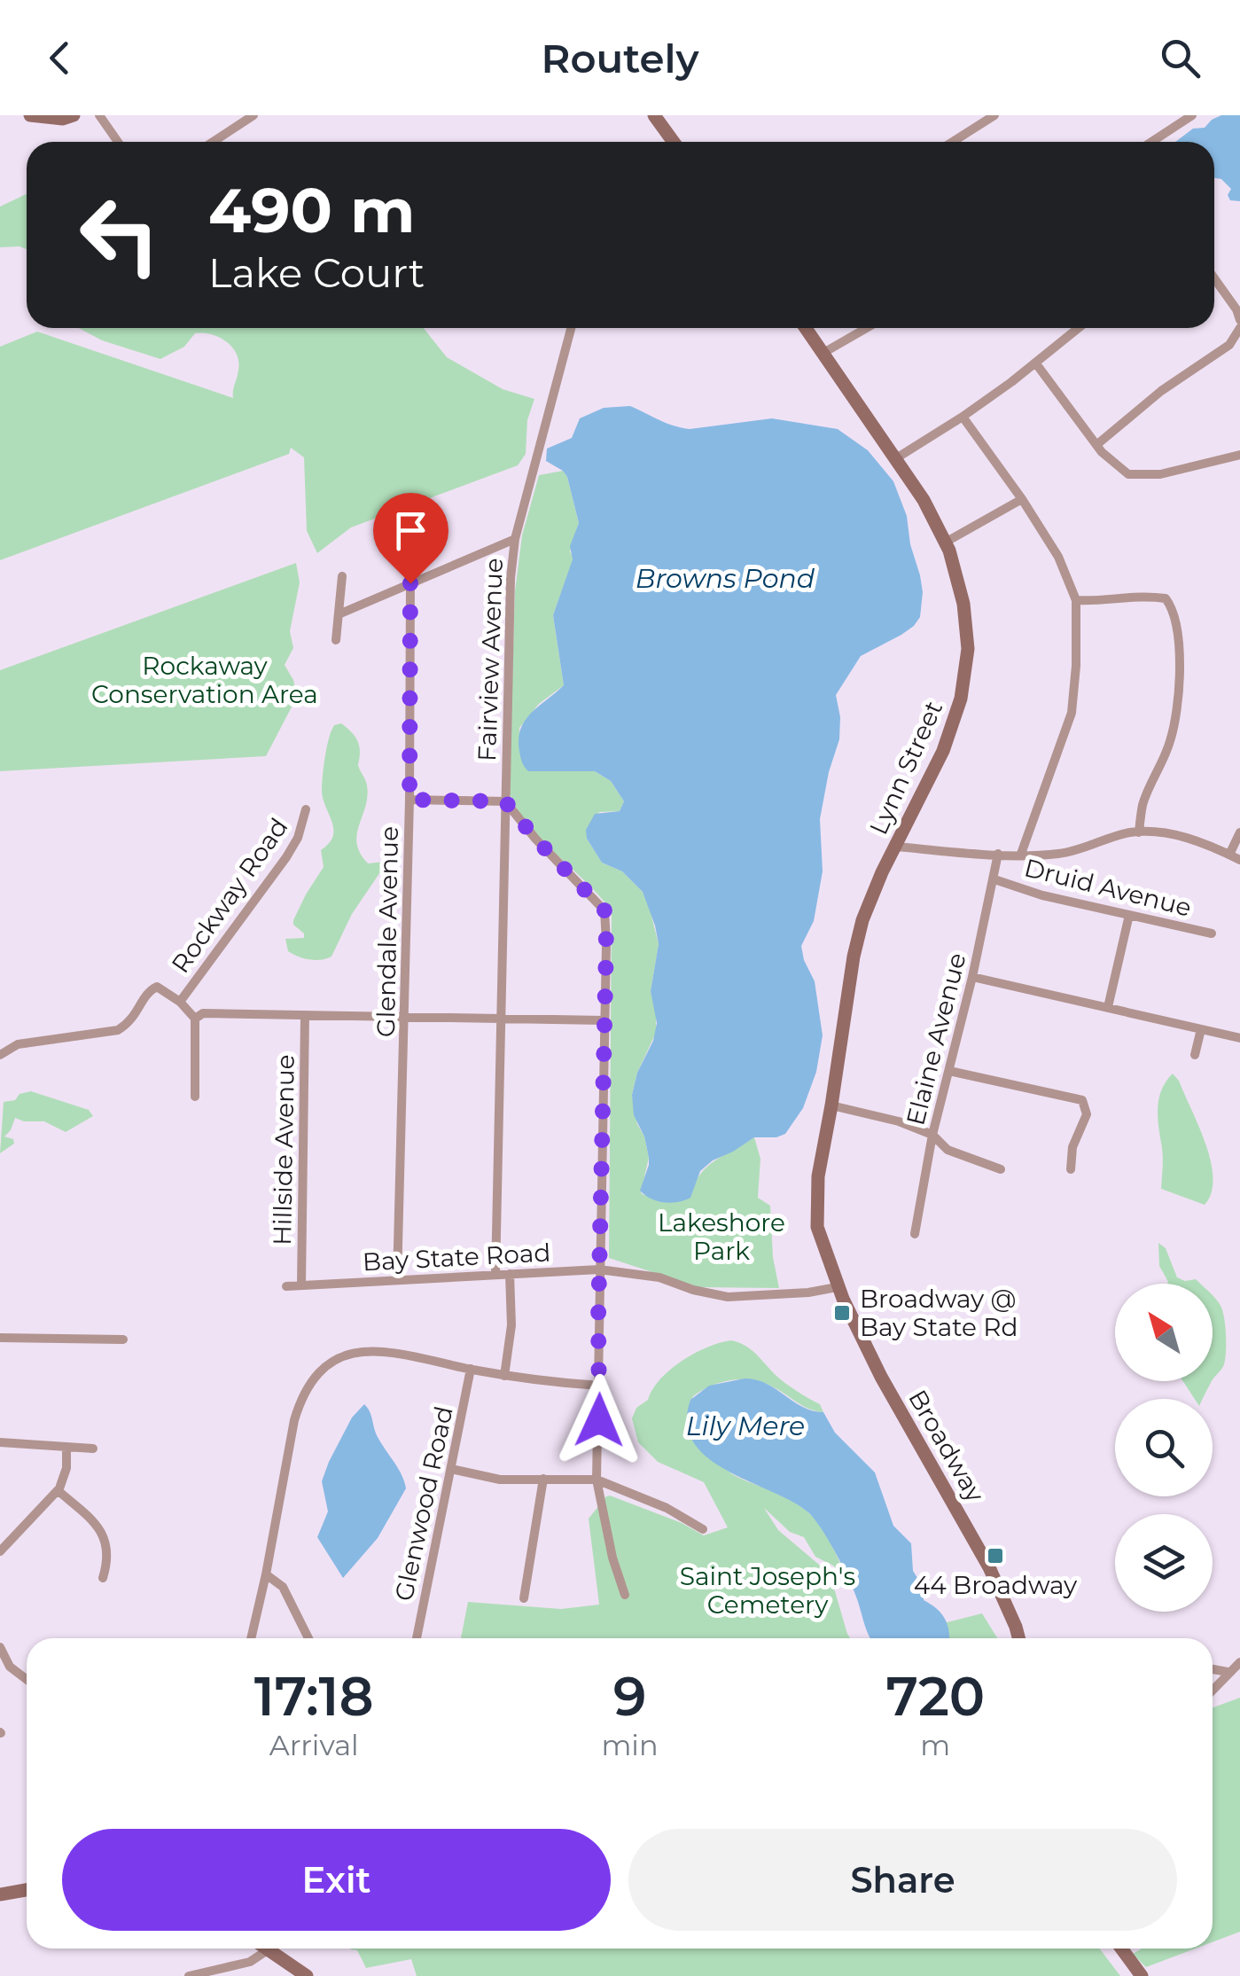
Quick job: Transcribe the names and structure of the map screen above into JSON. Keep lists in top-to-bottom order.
{
  "streets": {
    "main road": ["Lynn Street", "Broadway"],
    "street": [
      "Fairview Avenue",
      "Druid Avenue",
      "Rockway Road",
      "Glendale Avenue",
      "Elaine Avenue",
      "Hillside Avenue",
      "Bay State Road",
      "Glenwood Road"
    ]
  },
  "crossings": [
    ["Fairview Avenue", "Bay State Road"],
    ["Lynn Street", "Broadway"],
    ["Druid Avenue", "Elaine Avenue"],
    ["Glendale Avenue", "Bay State Road"],
    ["Hillside Avenue", "Bay State Road"],
    ["Bay State Road", "Broadway"]
  ],
  "water": ["Browns Pond", "Lily Mere"],
  "parks": ["Rockaway Conservation Area", "Lakeshore Park", "Saint Joseph's Cemetery"],
  "places": {
    "transit": ["Broadway @ Bay State Rd", "44 Broadway"]
  },
  "north": "top left",
  "page": {
    "header": "Routely",
    "turn": ["490 m", "Lake Court"],
    "eta": [
      "17:18",
      "Arrival",
      "9",
      "min",
      "720",
      "m"
    ],
    "buttons": ["Exit", "Share"]
  }
}
